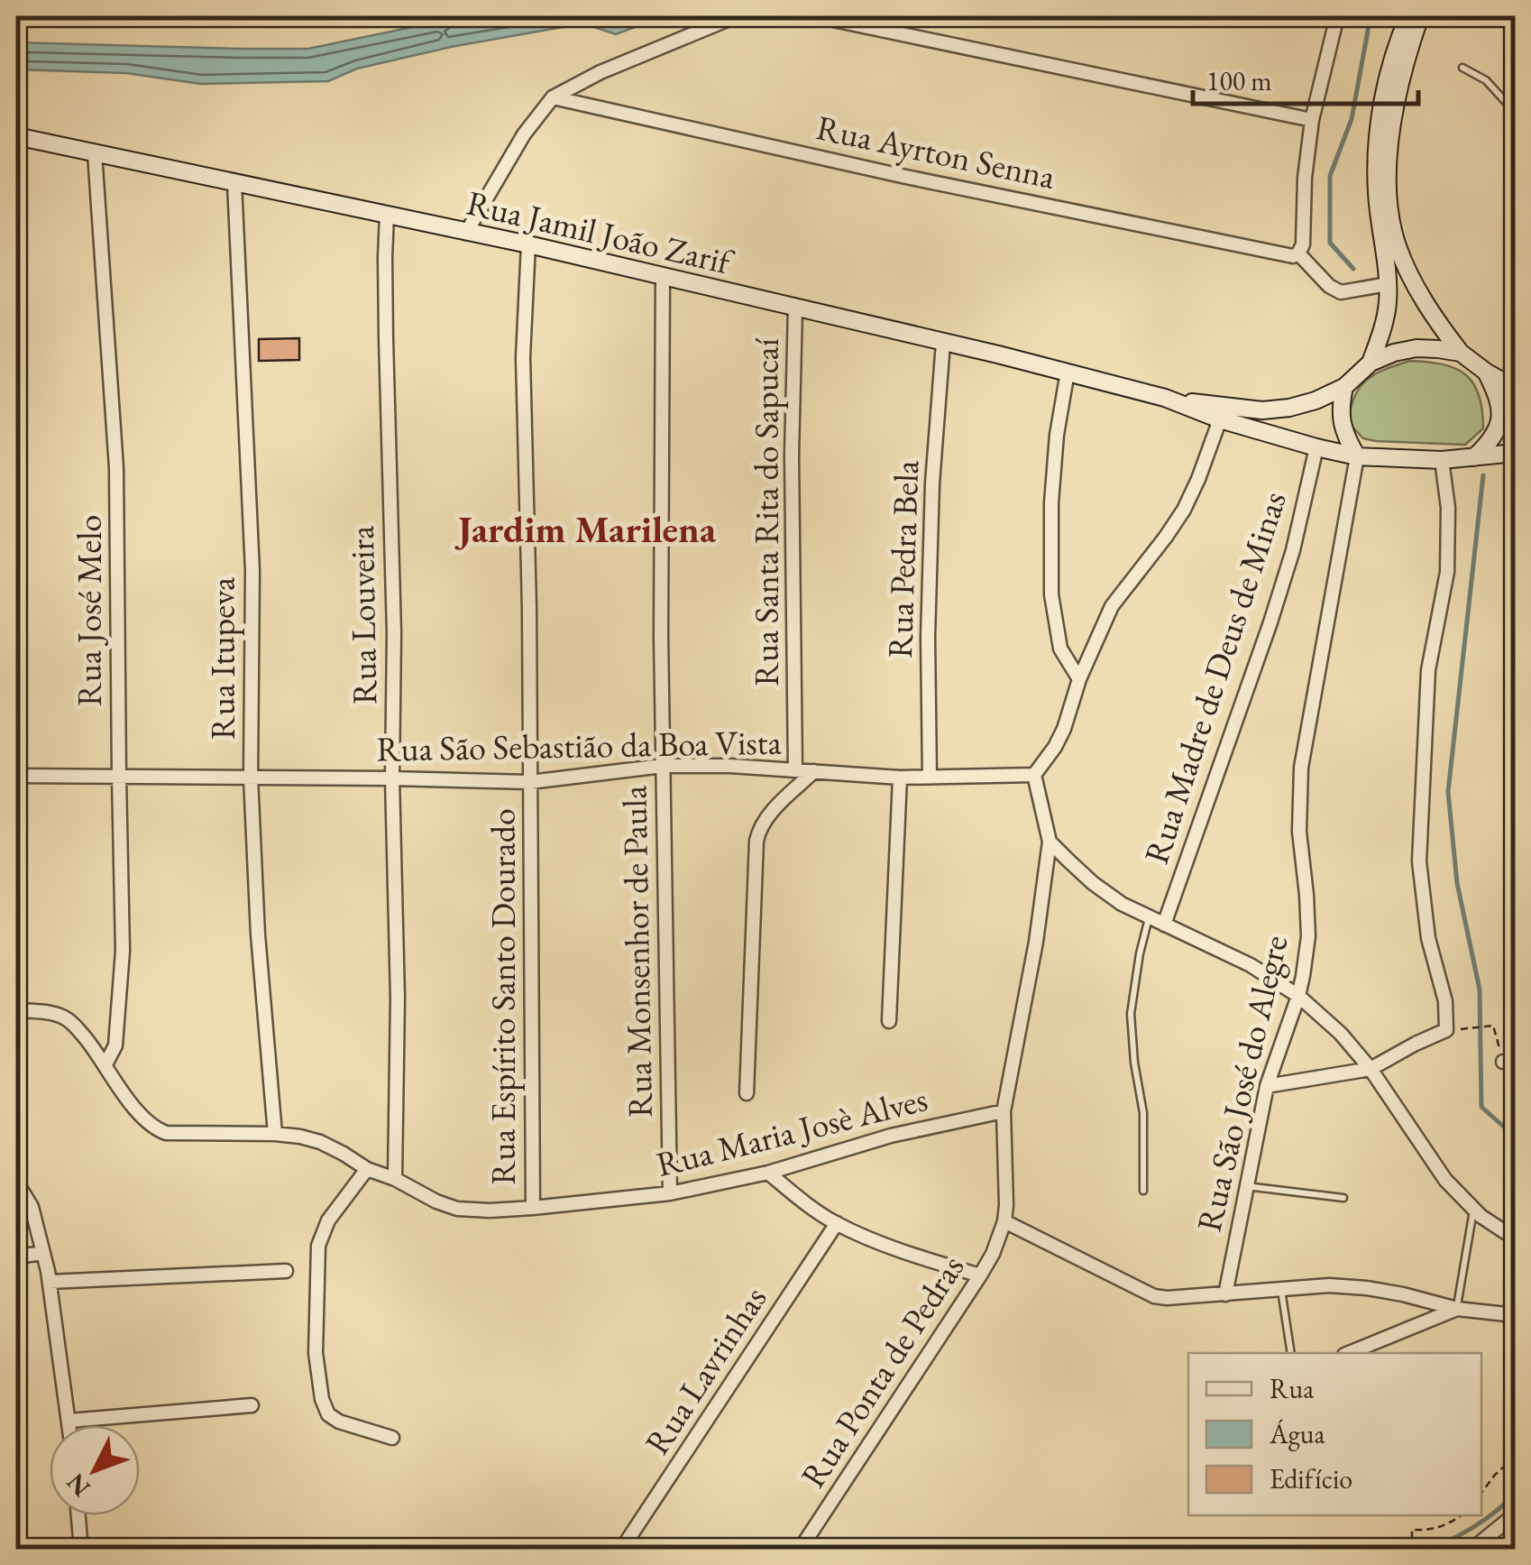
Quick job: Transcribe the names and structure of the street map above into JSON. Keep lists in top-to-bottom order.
{
  "streets": {
    "main road": ["Rua Jamil João Zarif"],
    "street": [
      "Rua Ayrton Senna",
      "Rua Santa Rita do Sapucaí",
      "Rua Pedra Bela",
      "Rua José Melo",
      "Rua Louveira",
      "Rua Itupeva",
      "Rua Madre de Deus de Minas",
      "Rua São Sebastião da Boa Vista",
      "Rua Monsenhor de Paula",
      "Rua Espírito Santo Dourado",
      "Rua São José do Alegre",
      "Rua Maria Josè Alves",
      "Rua Lavrinhas",
      "Rua Ponta de Pedras"
    ]
  },
  "crossings": [
    ["Rua Jamil João Zarif", "Rua Santa Rita do Sapucaí"],
    ["Rua Jamil João Zarif", "Rua Pedra Bela"],
    ["Rua Jamil João Zarif", "Rua José Melo"],
    ["Rua Jamil João Zarif", "Rua Louveira"],
    ["Rua Jamil João Zarif", "Rua Itupeva"],
    ["Rua Jamil João Zarif", "Rua Madre de Deus de Minas"],
    ["Rua Jamil João Zarif", "Rua Monsenhor de Paula"],
    ["Rua Jamil João Zarif", "Rua Espírito Santo Dourado"],
    ["Rua Jamil João Zarif", "Rua São José do Alegre"],
    ["Rua Santa Rita do Sapucaí", "Rua São Sebastião da Boa Vista"],
    ["Rua Pedra Bela", "Rua São Sebastião da Boa Vista"],
    ["Rua José Melo", "Rua São Sebastião da Boa Vista"],
    ["Rua José Melo", "Rua Maria Josè Alves"],
    ["Rua Louveira", "Rua São Sebastião da Boa Vista"],
    ["Rua Louveira", "Rua Maria Josè Alves"],
    ["Rua Itupeva", "Rua São Sebastião da Boa Vista"],
    ["Rua Itupeva", "Rua Maria Josè Alves"],
    ["Rua São Sebastião da Boa Vista", "Rua Monsenhor de Paula"],
    ["Rua São Sebastião da Boa Vista", "Rua Espírito Santo Dourado"],
    ["Rua Monsenhor de Paula", "Rua Maria Josè Alves"],
    ["Rua Espírito Santo Dourado", "Rua Maria Josè Alves"]
  ],
  "districts": ["Jardim Marilena"],
  "legend": ["Rua", "Água", "Edifício"],
  "scale_bar": "100 m",
  "north": "bottom left"
}
